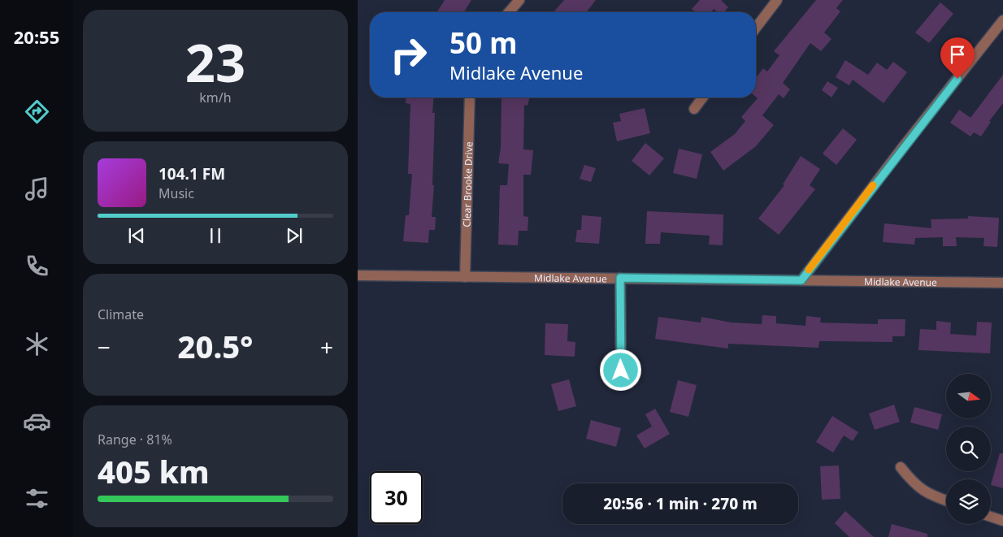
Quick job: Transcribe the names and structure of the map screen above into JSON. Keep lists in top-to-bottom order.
{
  "streets": {
    "street": ["Clear Brooke Drive", "Midlake Avenue"]
  },
  "crossings": [
    ["Clear Brooke Drive", "Midlake Avenue"]
  ],
  "north": "right",
  "page": {
    "tabs": "20:55",
    "tile": [
      ["23", "km/h"],
      "Climate",
      ["Range · 81%", "405 km"]
    ],
    "turn": ["50 m", "Midlake Avenue"],
    "song": ["104.1 FM", "Music"],
    "heat": ["−", "20.5°", "+"],
    "limit": "30",
    "trip": "20:56 · 1 min · 270 m"
  }
}
